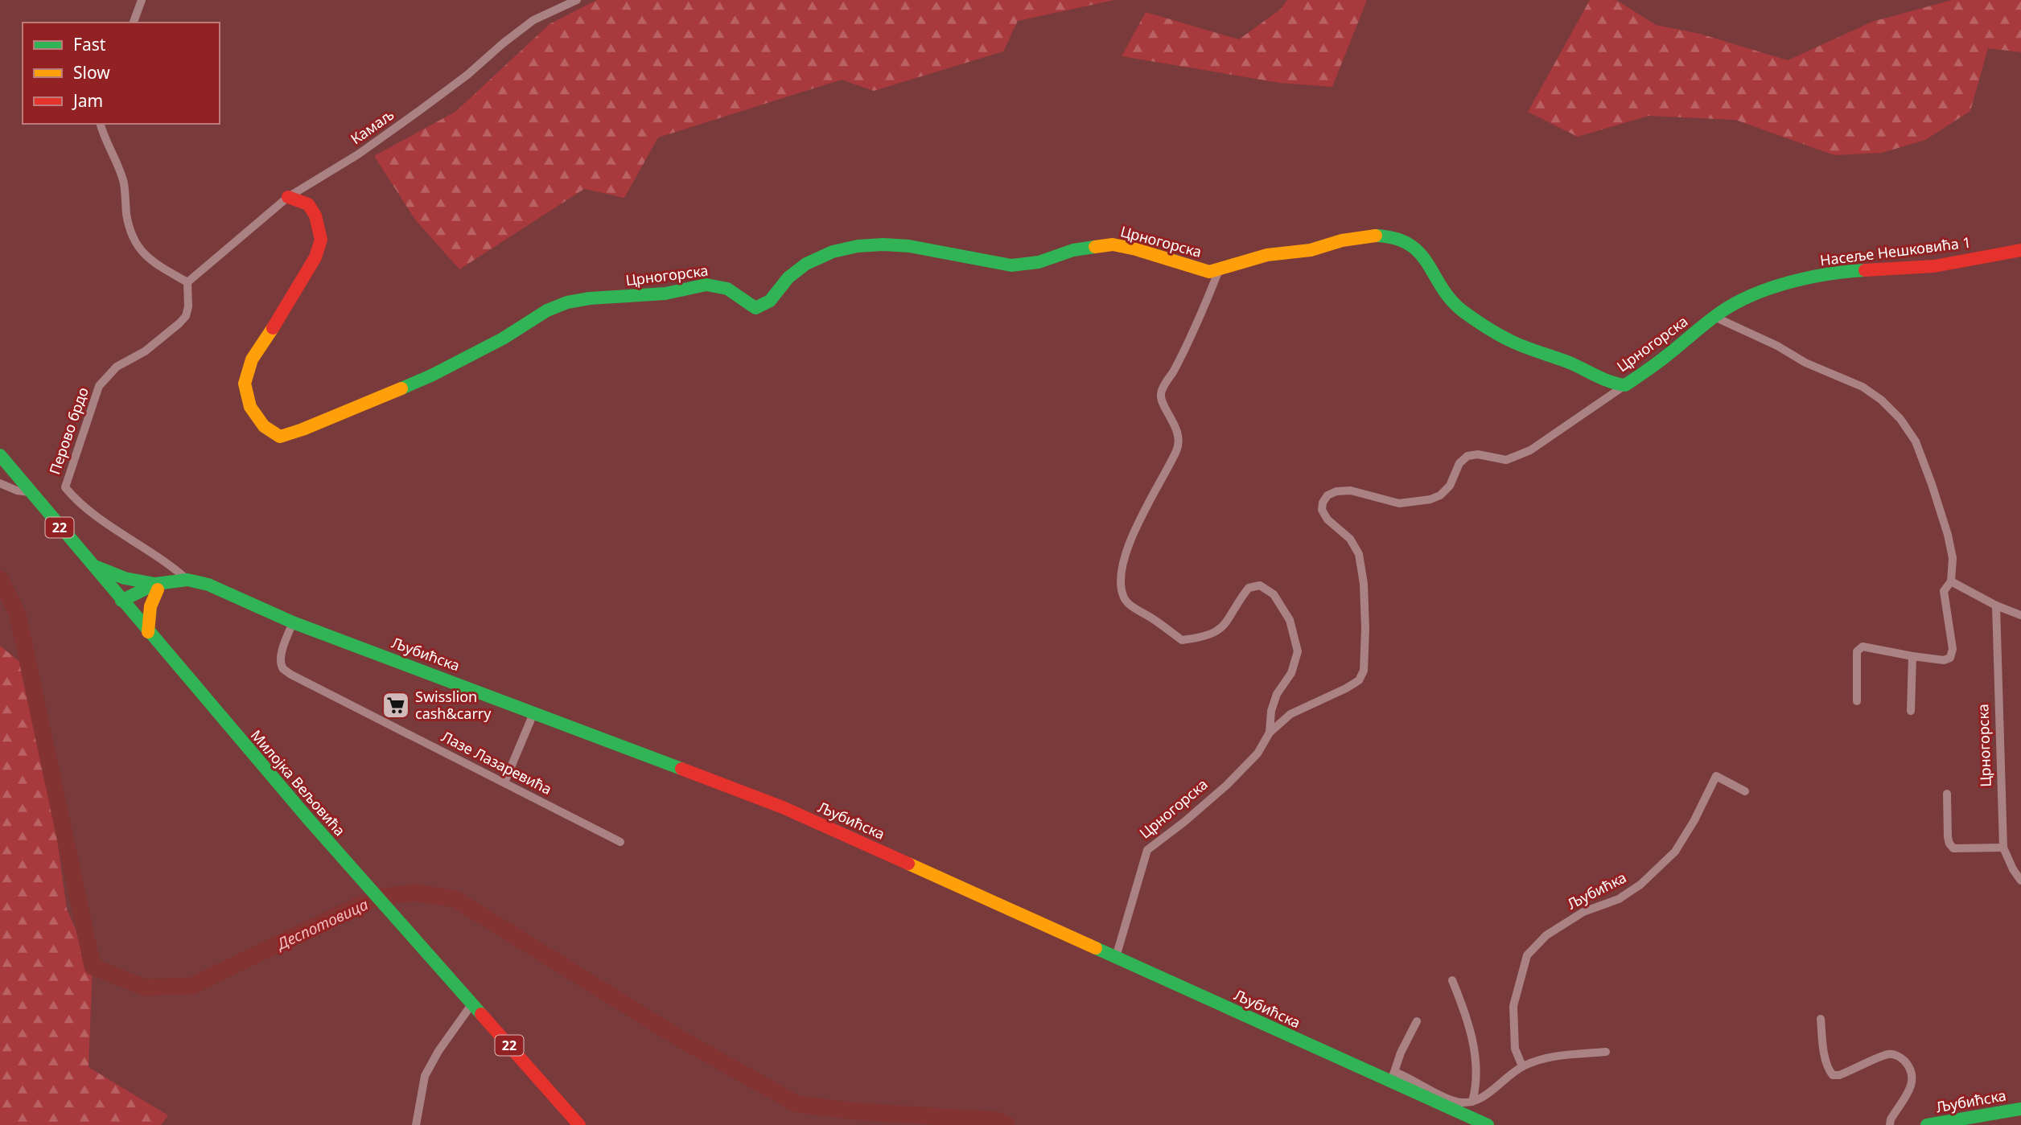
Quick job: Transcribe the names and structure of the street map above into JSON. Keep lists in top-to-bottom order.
{
  "streets": {
    "street": [
      "Камаљ",
      "Црногорска",
      "Насеље Нешковића 1",
      "Перово брдо",
      "22",
      "Љубићска",
      "Лазе Лазаревића",
      "Милојка Вељовића",
      "Љубићка"
    ]
  },
  "crossings": [
    ["Камаљ", "Црногорска"],
    ["Камаљ", "Перово брдо"],
    ["Црногорска", "Насеље Нешковића 1"],
    ["Црногорска", "Љубићска"],
    ["Перово брдо", "Љубићска"],
    ["Љубићска", "Лазе Лазаревића"],
    ["Љубићска", "Милојка Вељовића"]
  ],
  "water": ["Деспотовица"],
  "places": {
    "supermarket": ["Swisslion cash&carry"]
  },
  "legend": ["Fast", "Slow", "Jam"]
}
